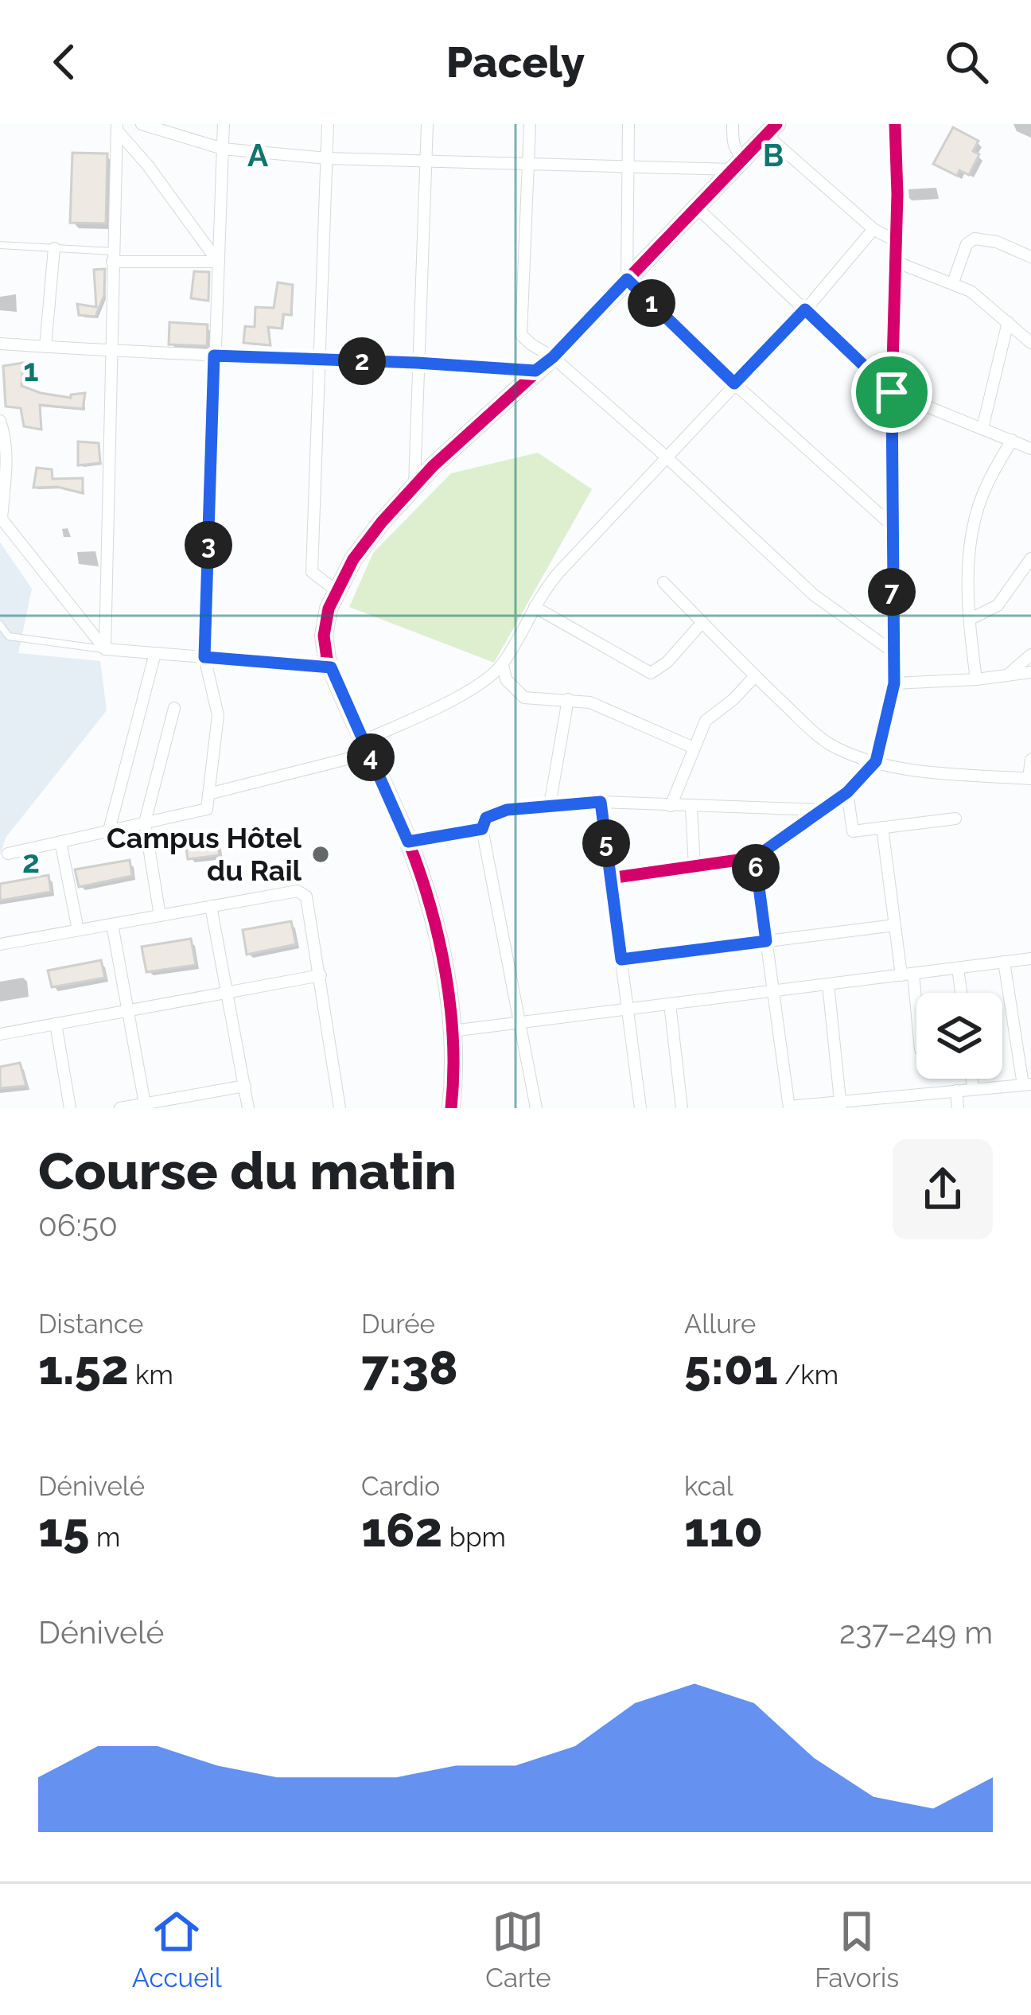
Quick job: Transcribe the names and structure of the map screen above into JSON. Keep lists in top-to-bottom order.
{
  "places": ["Campus Hôtel du Rail"],
  "page": {
    "header": "Pacely",
    "pins": [
      "1",
      "2",
      "3",
      "7",
      "4",
      "5",
      "6"
    ],
    "heading": ["Course du matin", "06:50"],
    "stats": [
      ["Distance", "1.52 km"],
      ["Durée", "7:38"],
      ["Allure", "5:01 /km"],
      ["Dénivelé", "15 m"],
      ["Cardio", "162 bpm"],
      ["kcal", "110"]
    ],
    "chart": ["Dénivelé", "237–249 m"],
    "tabs": ["Accueil", "Carte", "Favoris"]
  },
  "grid": {
    "columns": ["A", "B"],
    "rows": ["1", "2"]
  }
}
